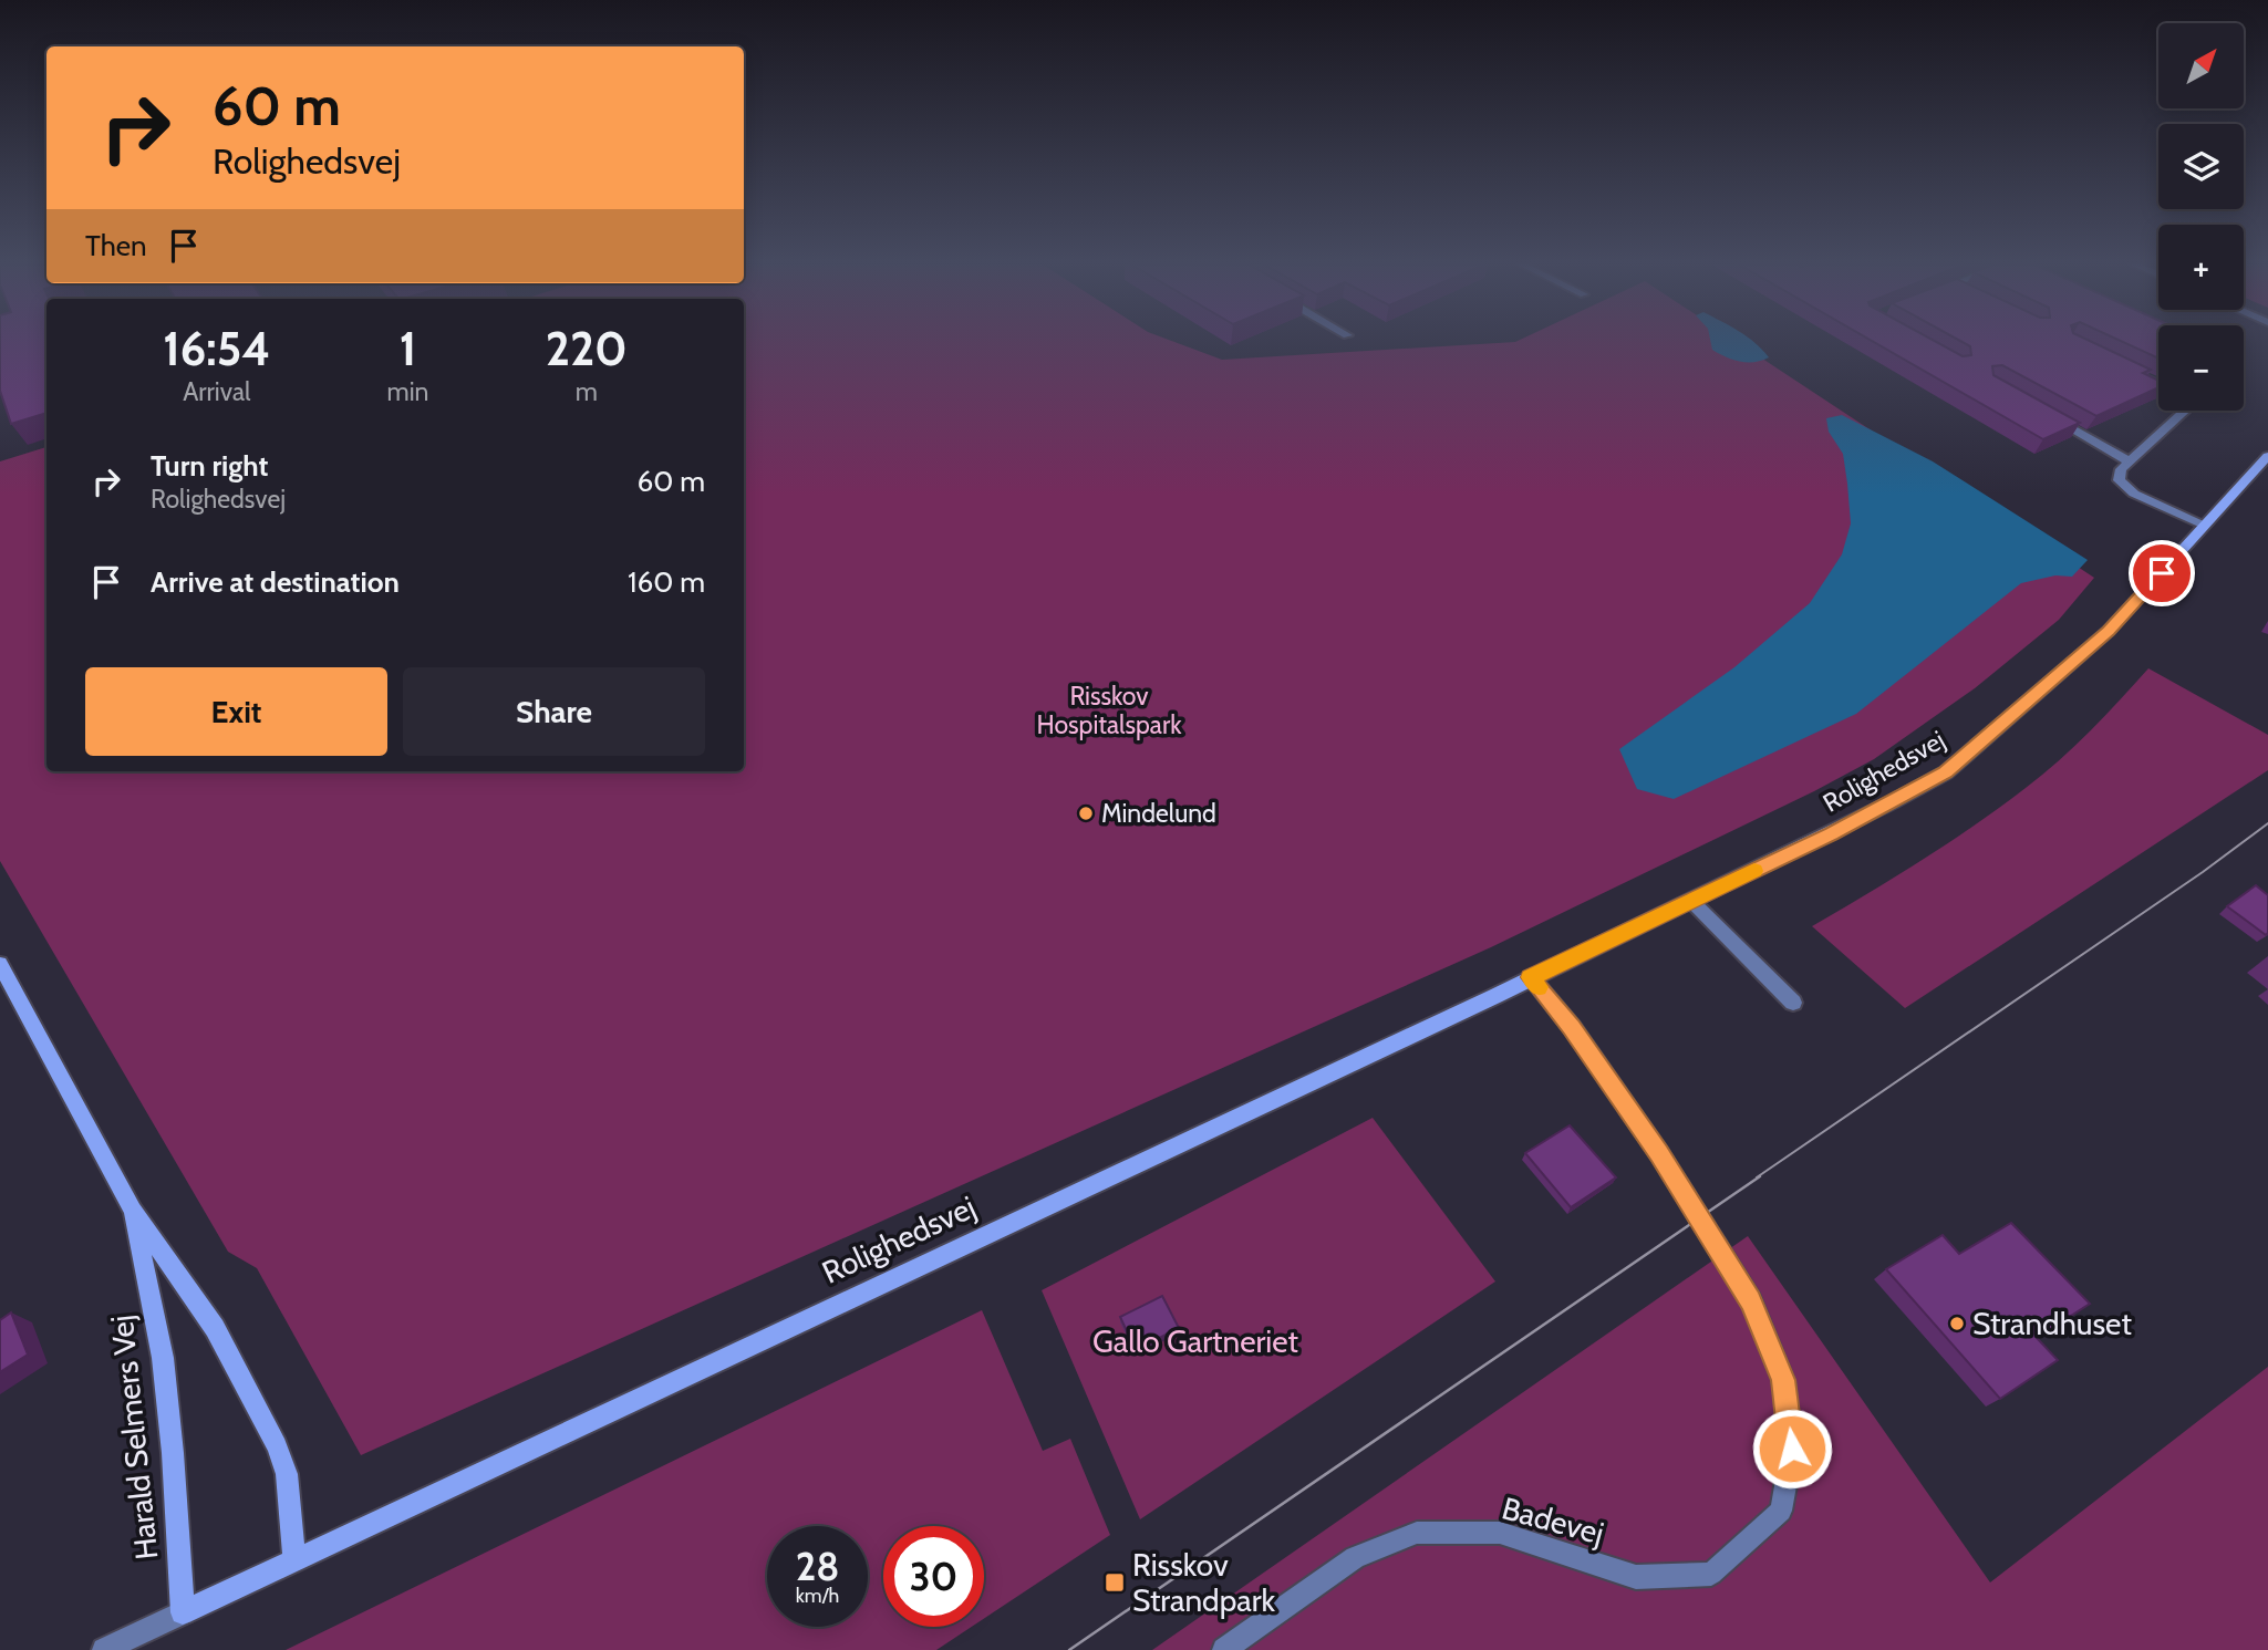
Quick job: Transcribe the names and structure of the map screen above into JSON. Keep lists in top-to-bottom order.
{
  "streets": {
    "street": ["Rolighedsvej", "Harald Selmers Vej", "Badevej"]
  },
  "crossings": [
    ["Rolighedsvej", "Harald Selmers Vej"],
    ["Rolighedsvej", "Badevej"]
  ],
  "parks": ["Risskov Hospitalspark", "Gallo Gartneriet"],
  "places": {
    "other": ["Mindelund", "Strandhuset"],
    "transit": ["Risskov Strandpark"]
  },
  "north": "top right",
  "page": {
    "map_buttons": ["+", "−"],
    "turn": ["60 m", "Rolighedsvej"],
    "then": "Then",
    "eta": [
      "16:54",
      "Arrival",
      "1",
      "min",
      "220",
      "m"
    ],
    "list": [
      {
        "name": "Turn right",
        "note": "Rolighedsvej",
        "value": "60 m"
      },
      {
        "name": "Arrive at destination",
        "value": "160 m"
      }
    ],
    "buttons": ["Exit", "Share"],
    "speed": "28 km/h",
    "limit": "30"
  }
}
